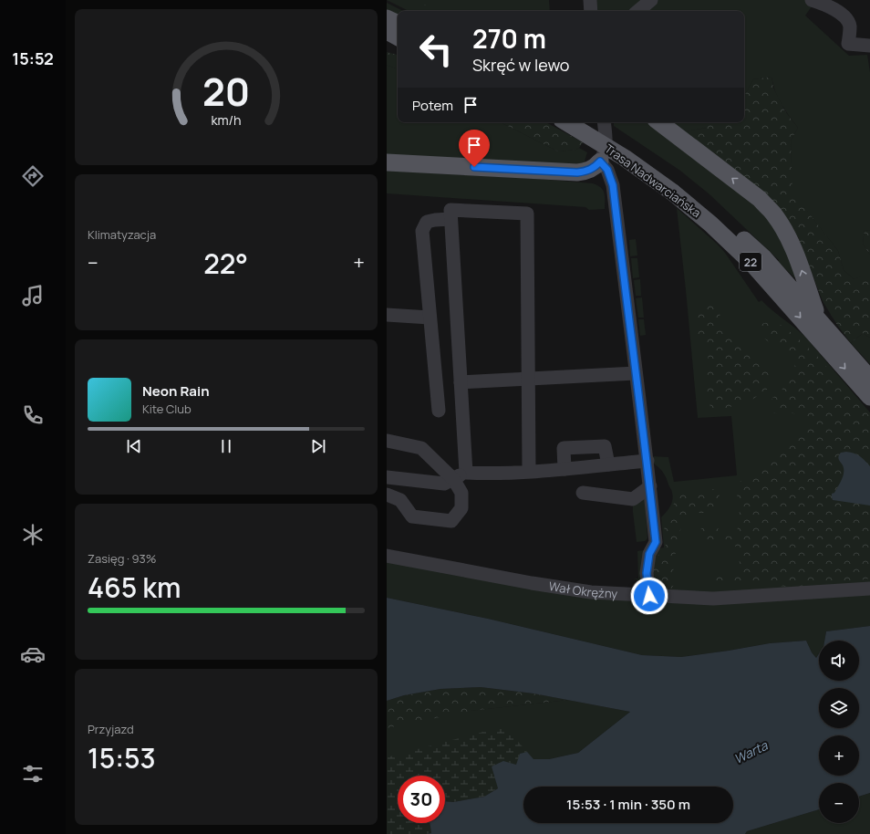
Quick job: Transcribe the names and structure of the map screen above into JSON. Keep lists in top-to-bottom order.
{
  "streets": {
    "main road": ["Trasa Nadwarciańska", "22"],
    "street": ["Wał Okrężny"]
  },
  "water": ["Warta"],
  "page": {
    "tabs": "15:52",
    "turn": ["270 m", "Skręć w lewo"],
    "then": "Potem",
    "tile": [
      "Klimatyzacja",
      ["Zasięg · 93%", "465 km"],
      ["Przyjazd", "15:53"]
    ],
    "heat": ["−", "22°", "+"],
    "song": ["Neon Rain", "Kite Club"],
    "map_buttons": ["+", "−"],
    "limit": "30",
    "trip": "15:53 · 1 min · 350 m",
    "gauge": ["20", "km/h"]
  }
}
